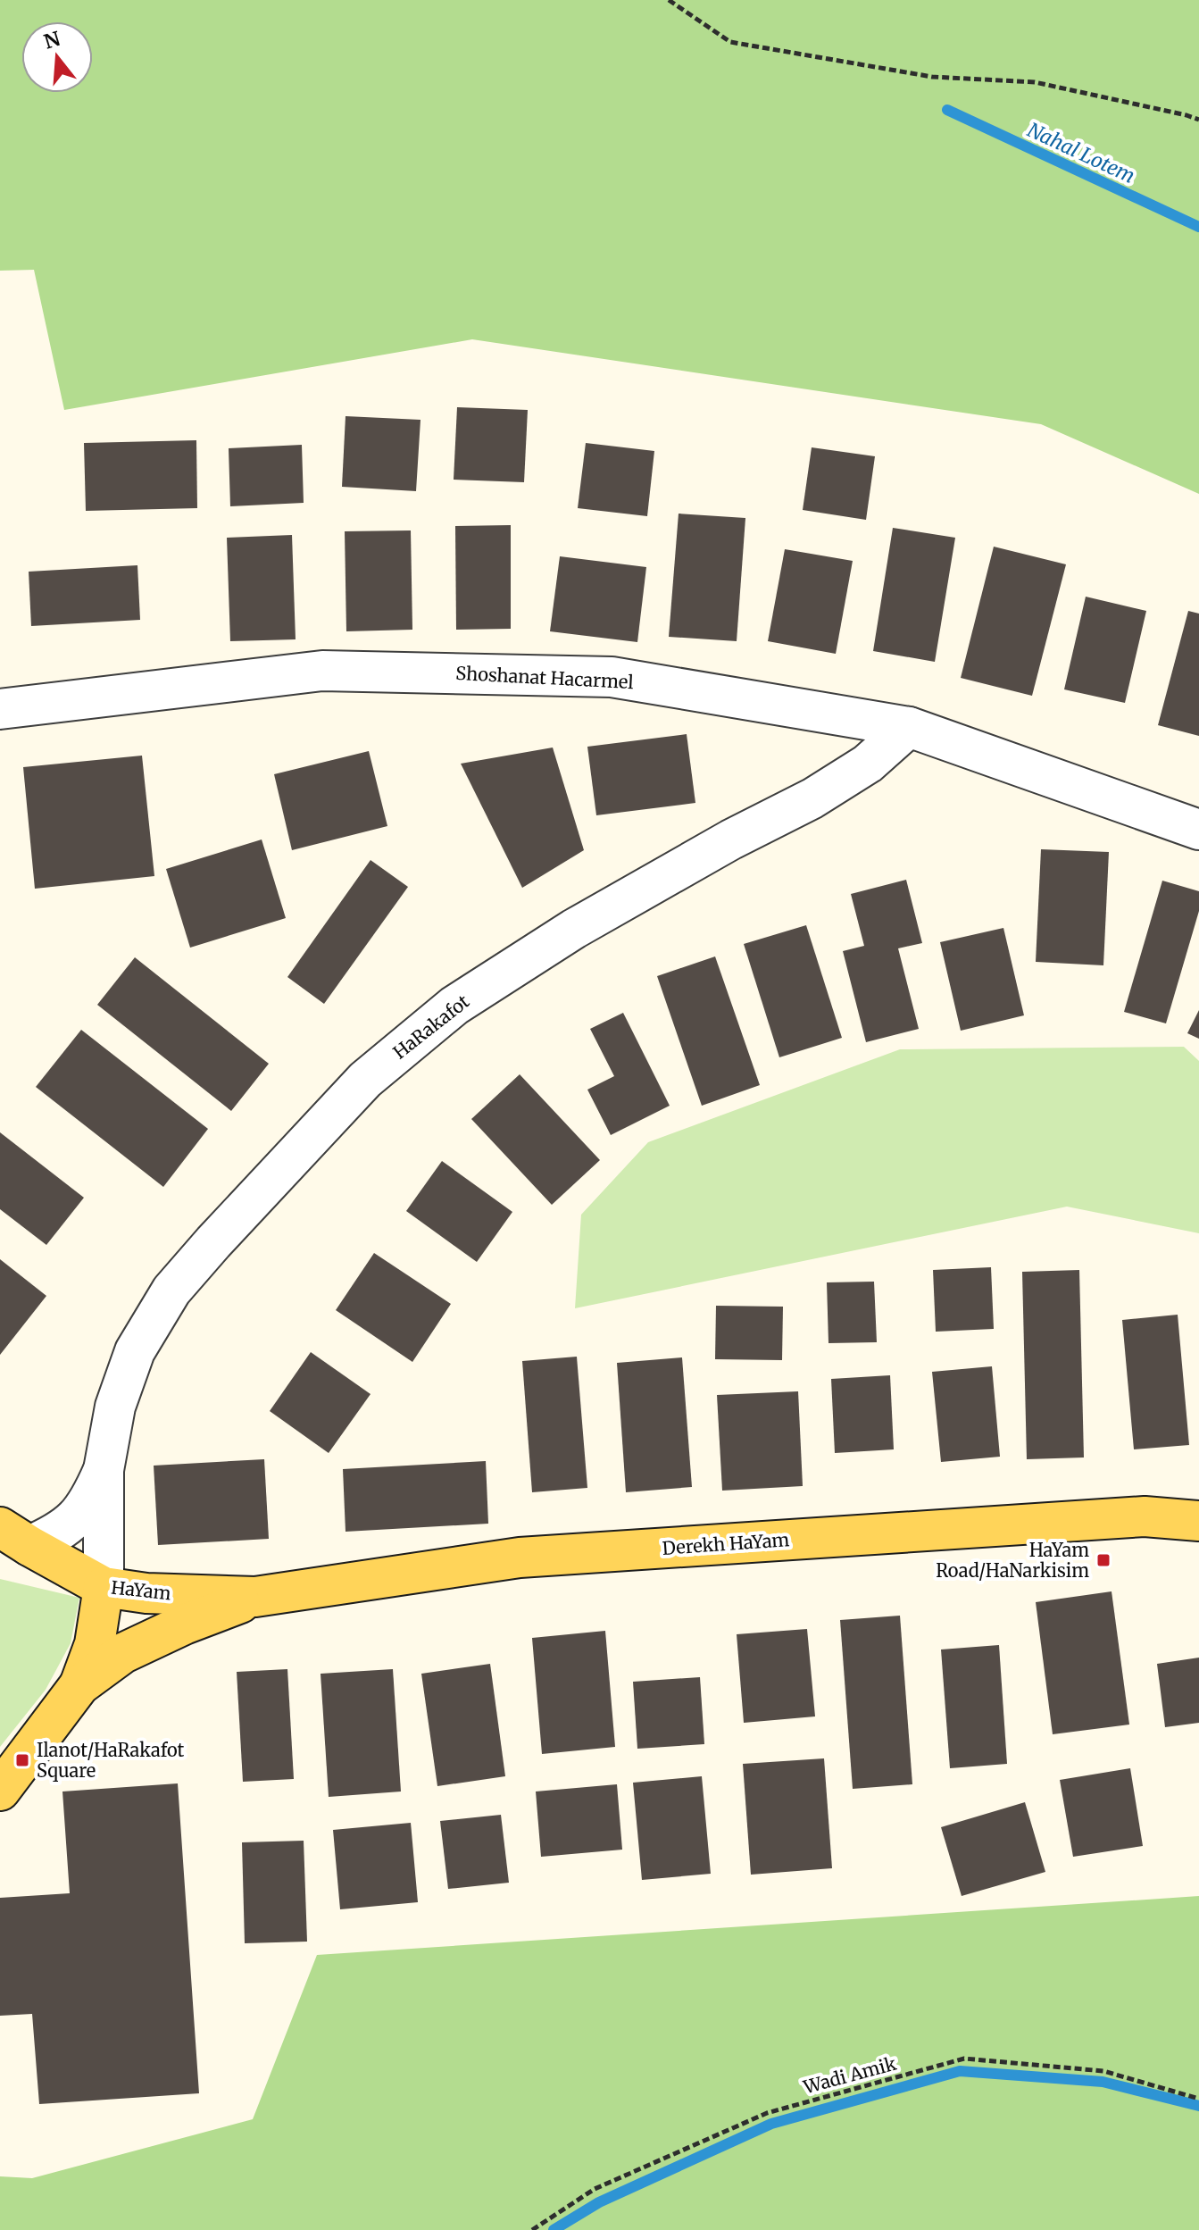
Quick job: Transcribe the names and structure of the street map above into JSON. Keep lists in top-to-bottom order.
{
  "streets": {
    "main road": ["Derekh HaYam", "HaYam"],
    "street": ["Shoshanat Hacarmel", "HaRakafot"],
    "path": ["Wadi Amik"]
  },
  "crossings": [
    ["Shoshanat Hacarmel", "HaRakafot"],
    ["HaRakafot", "HaYam"],
    ["Derekh HaYam", "HaYam"]
  ],
  "water": ["Nahal Lotem"],
  "places": {
    "transit": ["HaYam Road/HaNarkisim", "Ilanot/HaRakafot Square"]
  },
  "north": "top"
}
